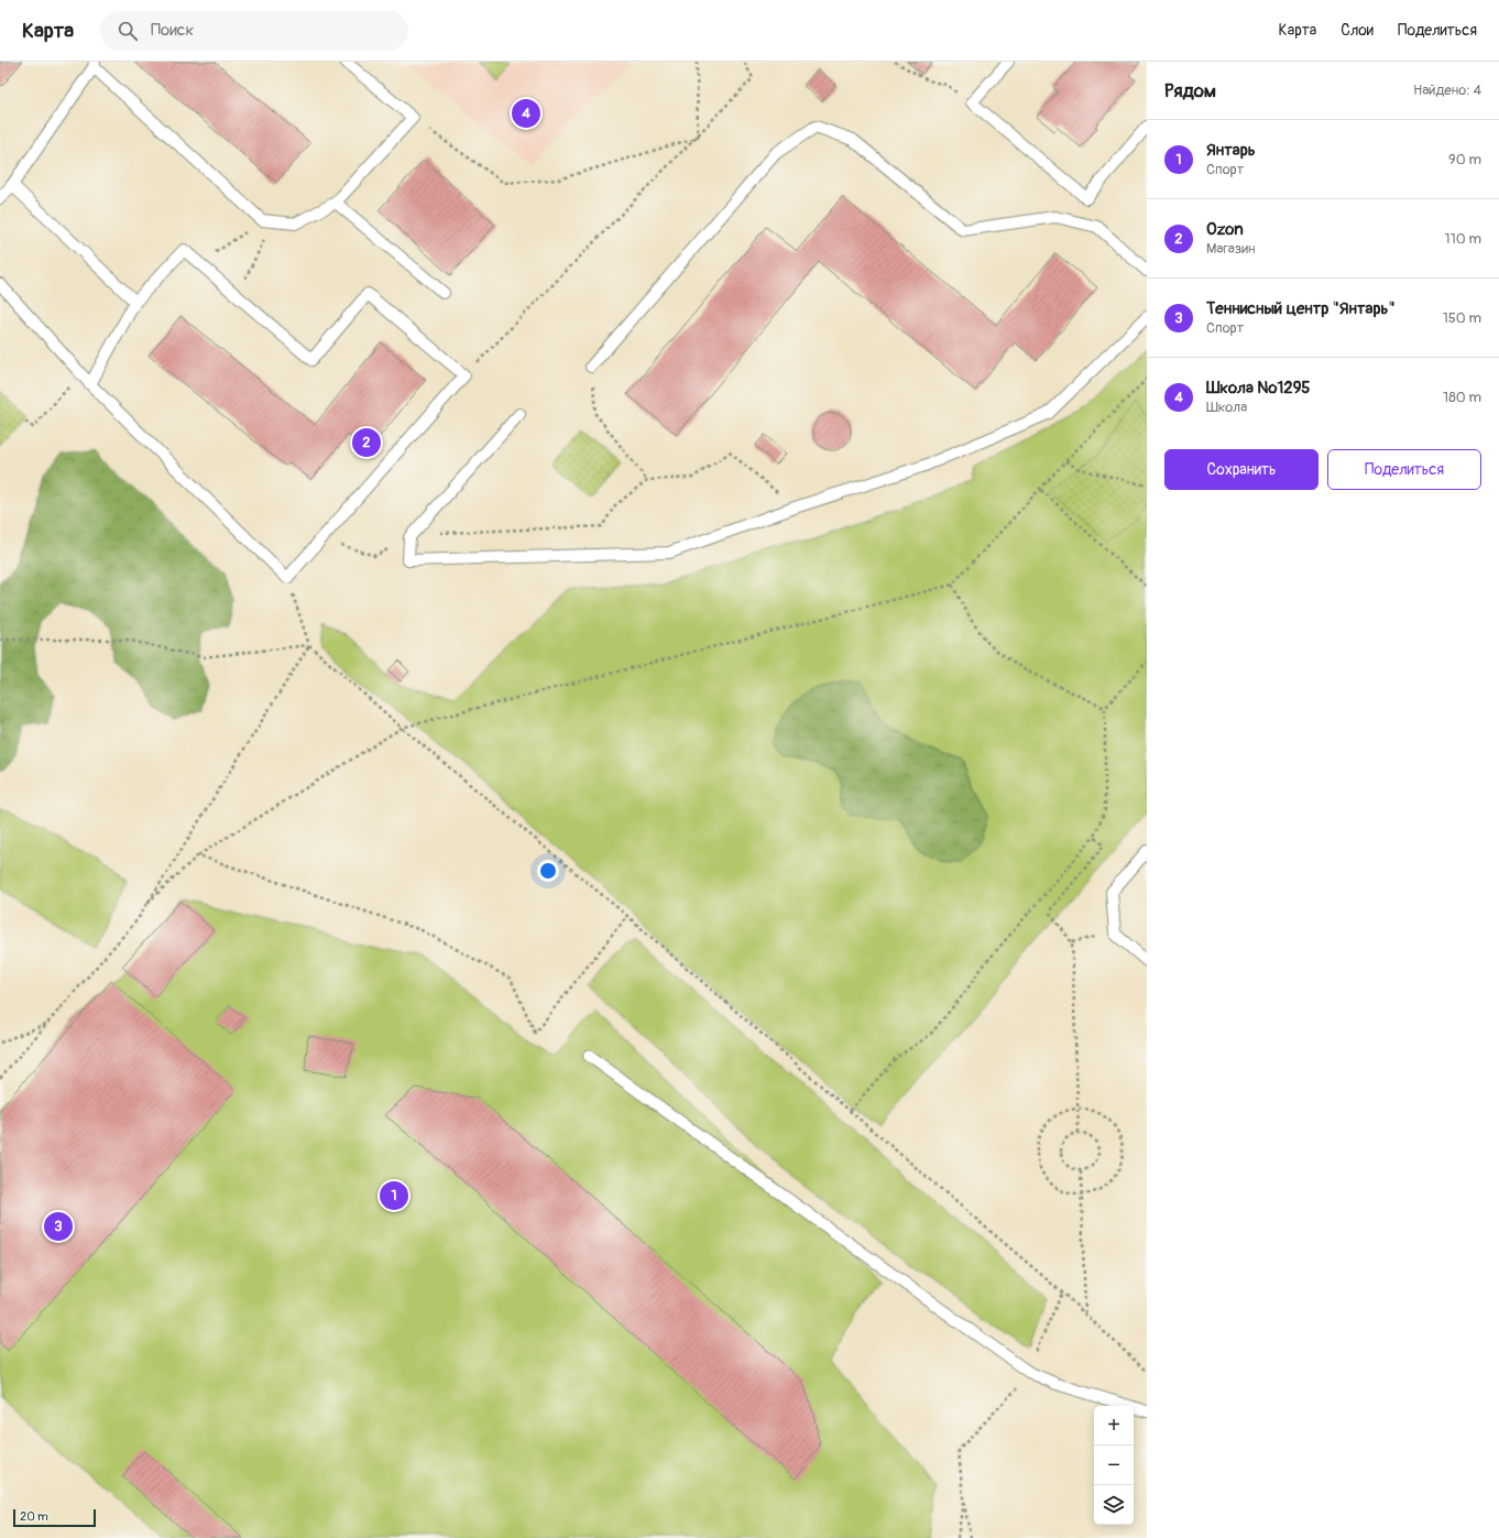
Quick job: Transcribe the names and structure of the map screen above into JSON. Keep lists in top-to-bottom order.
{
  "scale_bar": "20 m",
  "page": {
    "header": "Карта",
    "search": "Поиск",
    "nav": ["Карта", "Слои", "Поделиться"],
    "heading": ["Рядом", "Найдено: 4"],
    "pins": [
      "4",
      "2",
      "1",
      "3"
    ],
    "list": [
      {
        "mark": "1",
        "name": "Янтарь",
        "note": "Спорт",
        "value": "90 m"
      },
      {
        "mark": "2",
        "name": "Ozon",
        "note": "Магазин",
        "value": "110 m"
      },
      {
        "mark": "3",
        "name": "Теннисный центр \"Янтарь\"",
        "note": "Спорт",
        "value": "150 m"
      },
      {
        "mark": "4",
        "name": "Школа №1295",
        "note": "Школа",
        "value": "180 m"
      }
    ],
    "buttons": ["Сохранить", "Поделиться"],
    "map_buttons": ["+", "−"],
    "scale": "20 m"
  }
}
